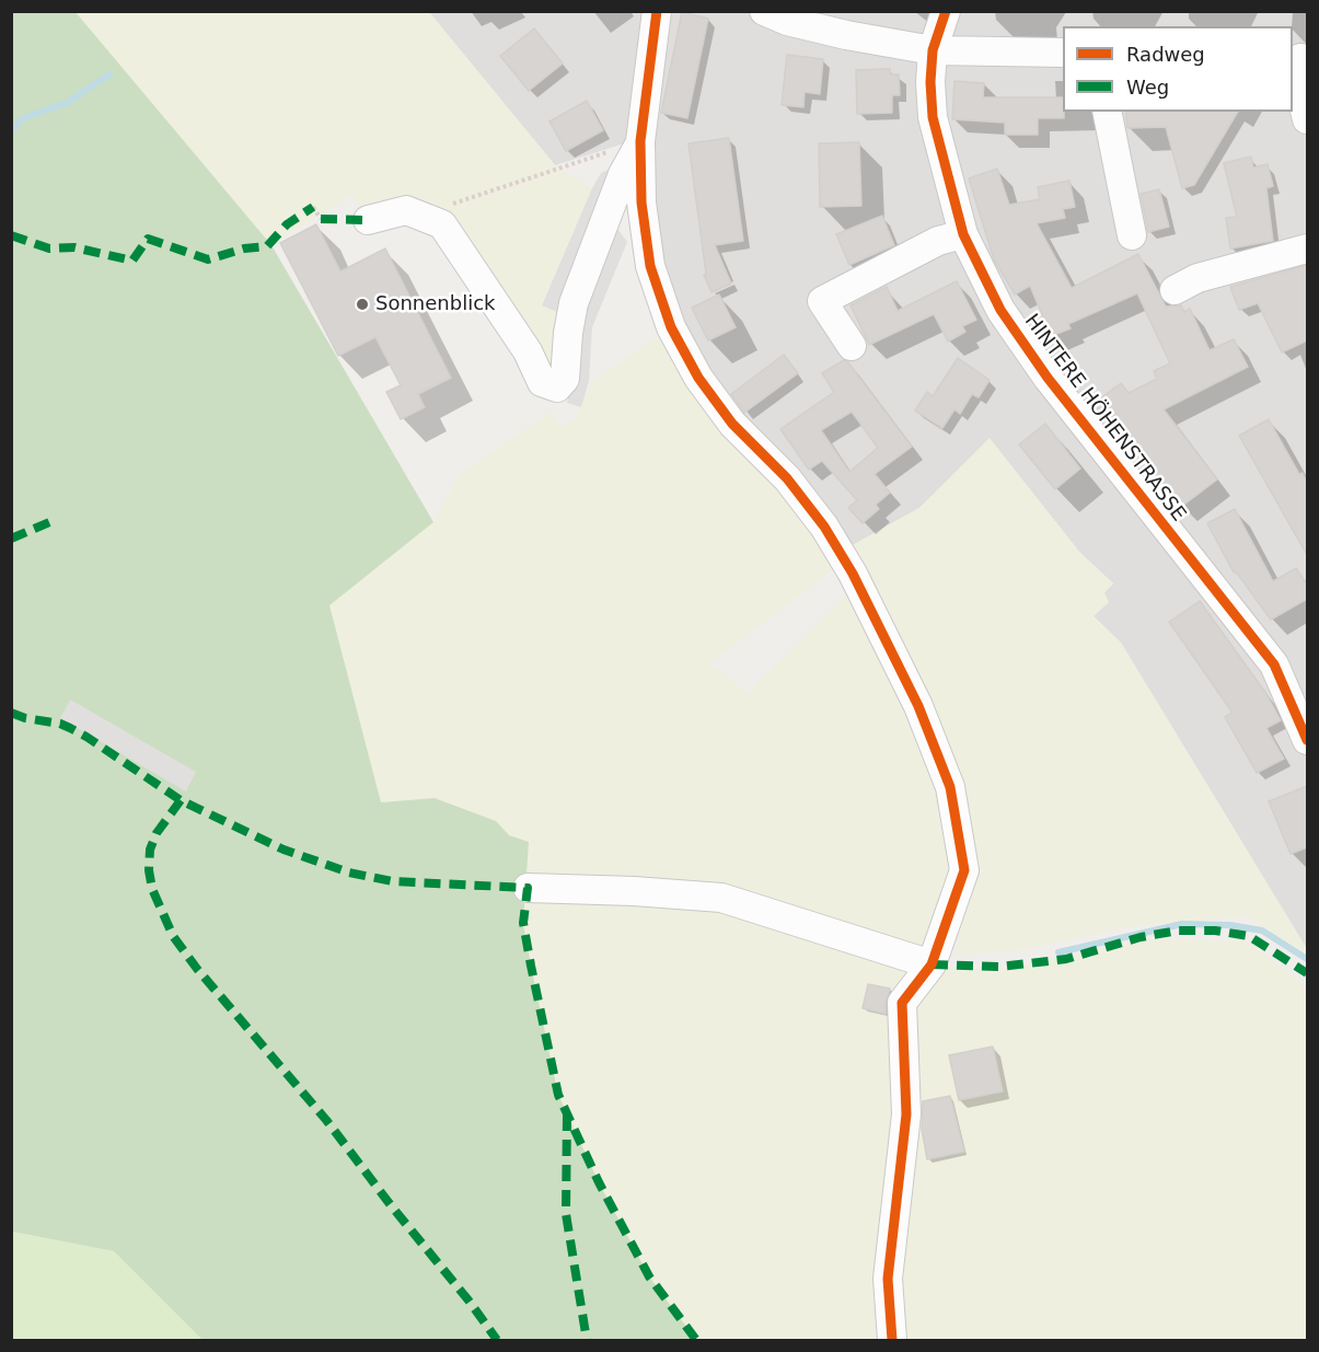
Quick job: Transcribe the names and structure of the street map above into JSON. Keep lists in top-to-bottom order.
{
  "streets": {
    "street": ["HINTERE HÖHENSTRASSE"]
  },
  "places": ["Sonnenblick"],
  "legend": ["Radweg", "Weg"]
}
